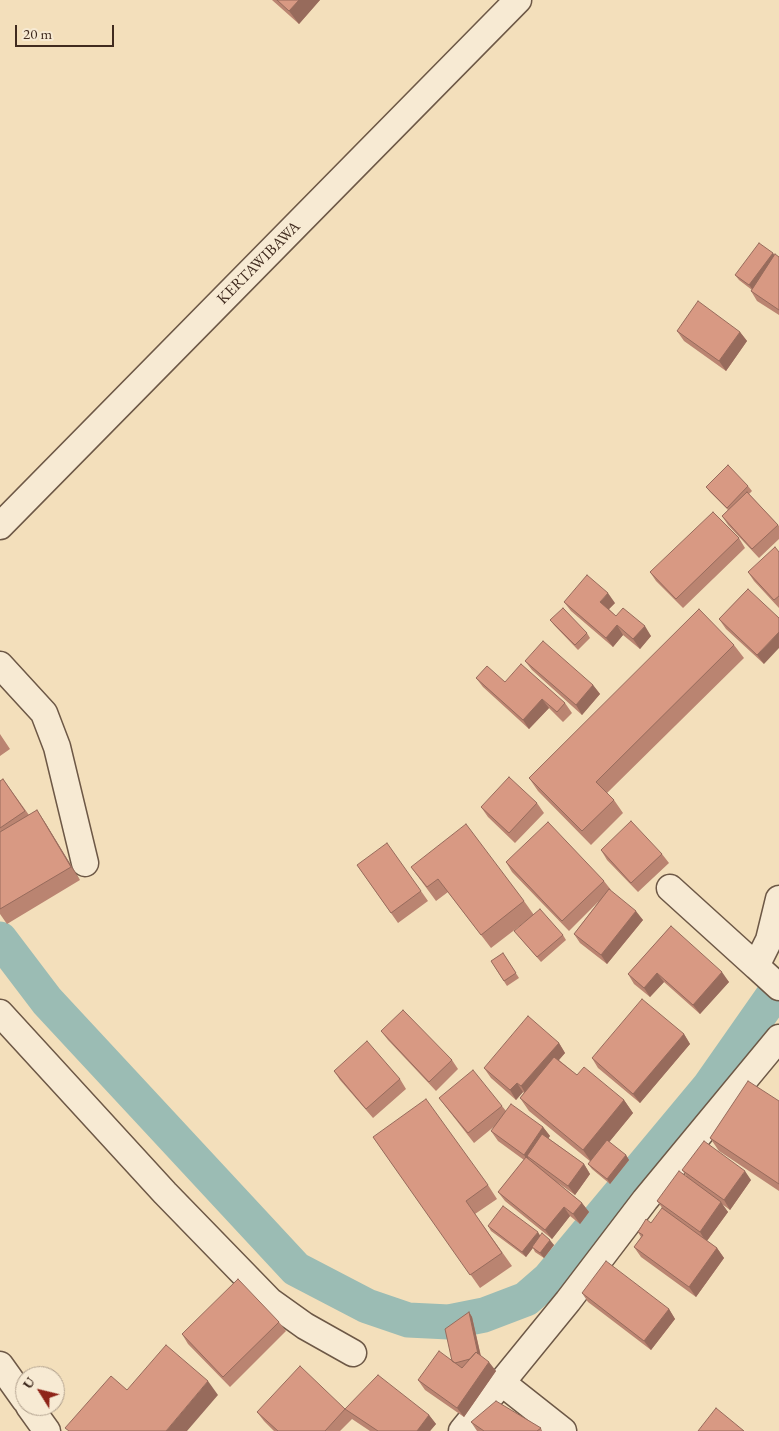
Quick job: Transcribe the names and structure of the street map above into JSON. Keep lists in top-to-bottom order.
{
  "streets": {
    "street": ["KERTAWIBAWA"]
  },
  "scale_bar": "20 m",
  "north": "top left"
}
